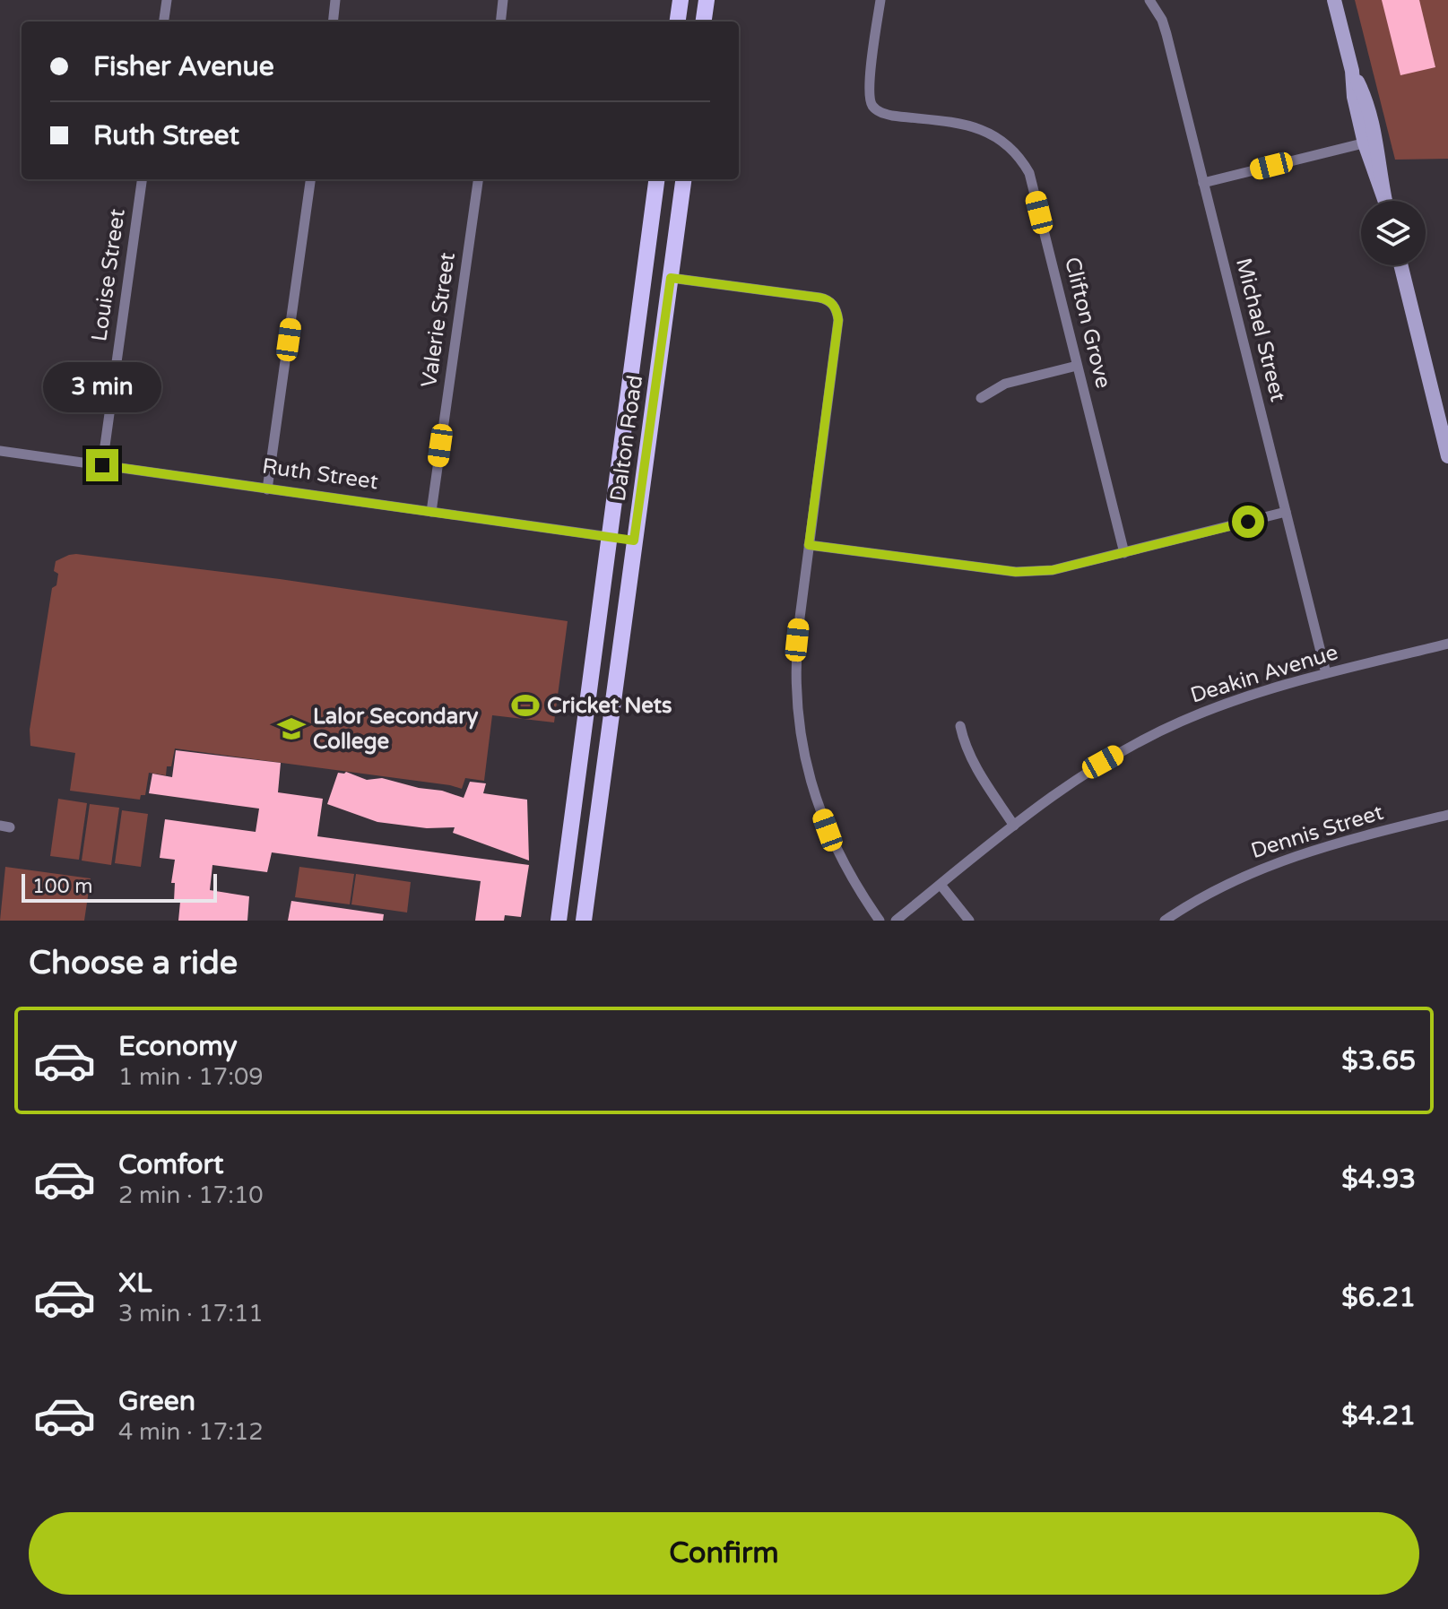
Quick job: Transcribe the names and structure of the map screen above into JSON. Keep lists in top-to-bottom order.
{
  "streets": {
    "main road": ["Dalton Road", "Ruth Street"],
    "street": [
      "Louise Street",
      "Valerie Street",
      "Clifton Grove",
      "Michael Street",
      "Deakin Avenue",
      "Dennis Street"
    ]
  },
  "crossings": [
    ["Louise Street", "Ruth Street"],
    ["Valerie Street", "Ruth Street"],
    ["Michael Street", "Deakin Avenue"],
    ["Dalton Road", "Ruth Street"]
  ],
  "places": {
    "sports": ["Cricket Nets"],
    "school or university": ["Lalor Secondary College"]
  },
  "scale_bar": "100 m",
  "page": {
    "banner": ["Fisher Avenue", "Ruth Street"],
    "bubble": "3 min",
    "scale": "100 m",
    "heading": "Choose a ride",
    "list": [
      {
        "name": "Economy",
        "note": "1 min · 17:09",
        "value": "$3.65"
      },
      {
        "name": "Comfort",
        "note": "2 min · 17:10",
        "value": "$4.93"
      },
      {
        "name": "XL",
        "note": "3 min · 17:11",
        "value": "$6.21"
      },
      {
        "name": "Green",
        "note": "4 min · 17:12",
        "value": "$4.21"
      }
    ],
    "buttons": "Confirm"
  }
}
